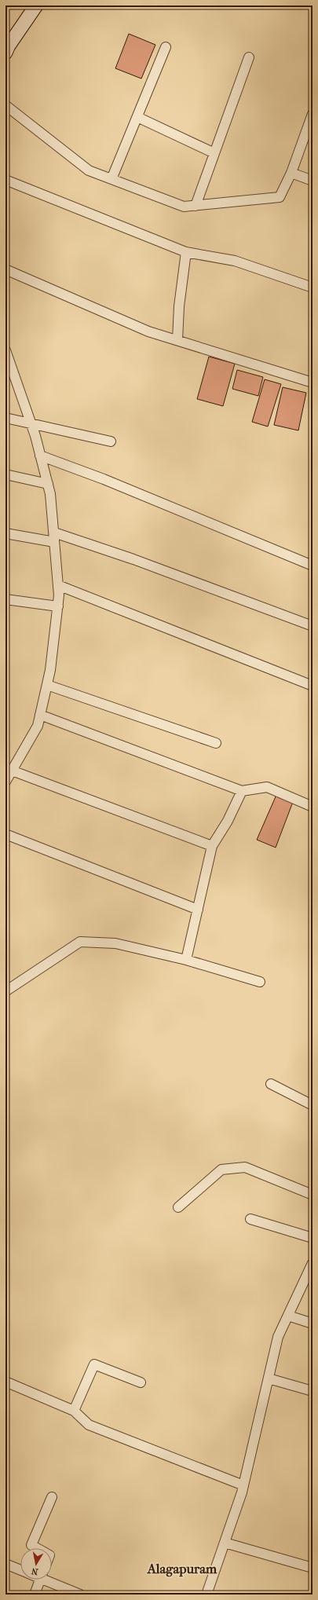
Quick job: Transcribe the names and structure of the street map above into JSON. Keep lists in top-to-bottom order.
{
  "districts": ["Alagapuram"],
  "north": "bottom"
}
